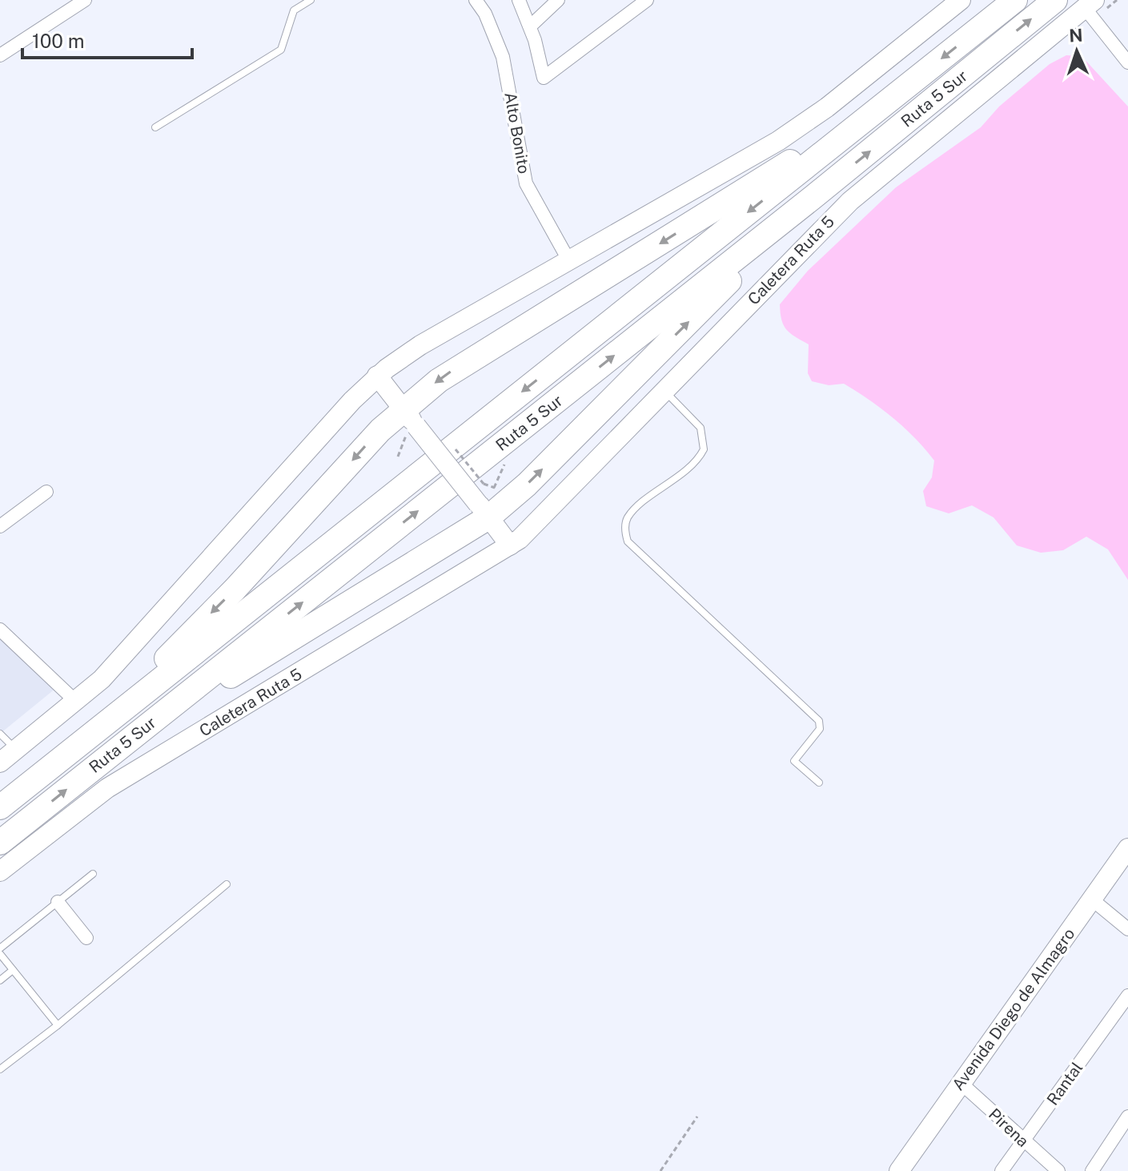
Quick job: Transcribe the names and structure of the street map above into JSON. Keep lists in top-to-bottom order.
{
  "streets": {
    "highway": ["Ruta 5 Sur"],
    "street": [
      "Alto Bonito",
      "Caletera Ruta 5",
      "Avenida Diego de Almagro",
      "Rantal",
      "Pirena"
    ]
  },
  "crossings": [
    ["Avenida Diego de Almagro", "Pirena"],
    ["Rantal", "Pirena"]
  ],
  "scale_bar": "100 m",
  "north": "top"
}
